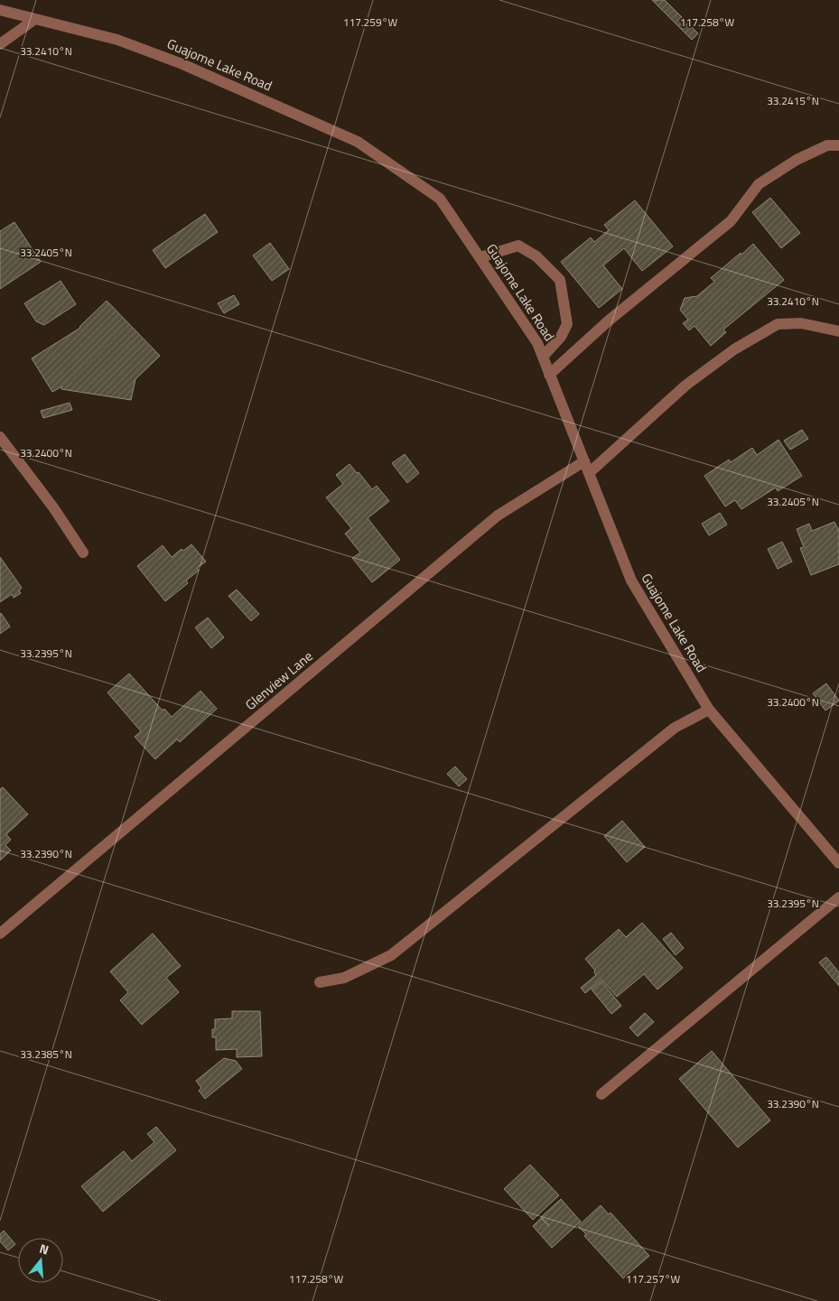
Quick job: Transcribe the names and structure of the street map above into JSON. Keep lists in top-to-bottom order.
{
  "streets": {
    "street": ["Guajome Lake Road", "Glenview Lane"]
  },
  "crossings": [
    ["Guajome Lake Road", "Glenview Lane"]
  ],
  "north": "top",
  "coordinates": [
    "117.259°W",
    "117.258°W",
    "33.2410°N",
    "33.2415°N",
    "33.2405°N",
    "33.2400°N",
    "33.2395°N",
    "33.2390°N",
    "33.2385°N",
    "117.257°W"
  ]
}
